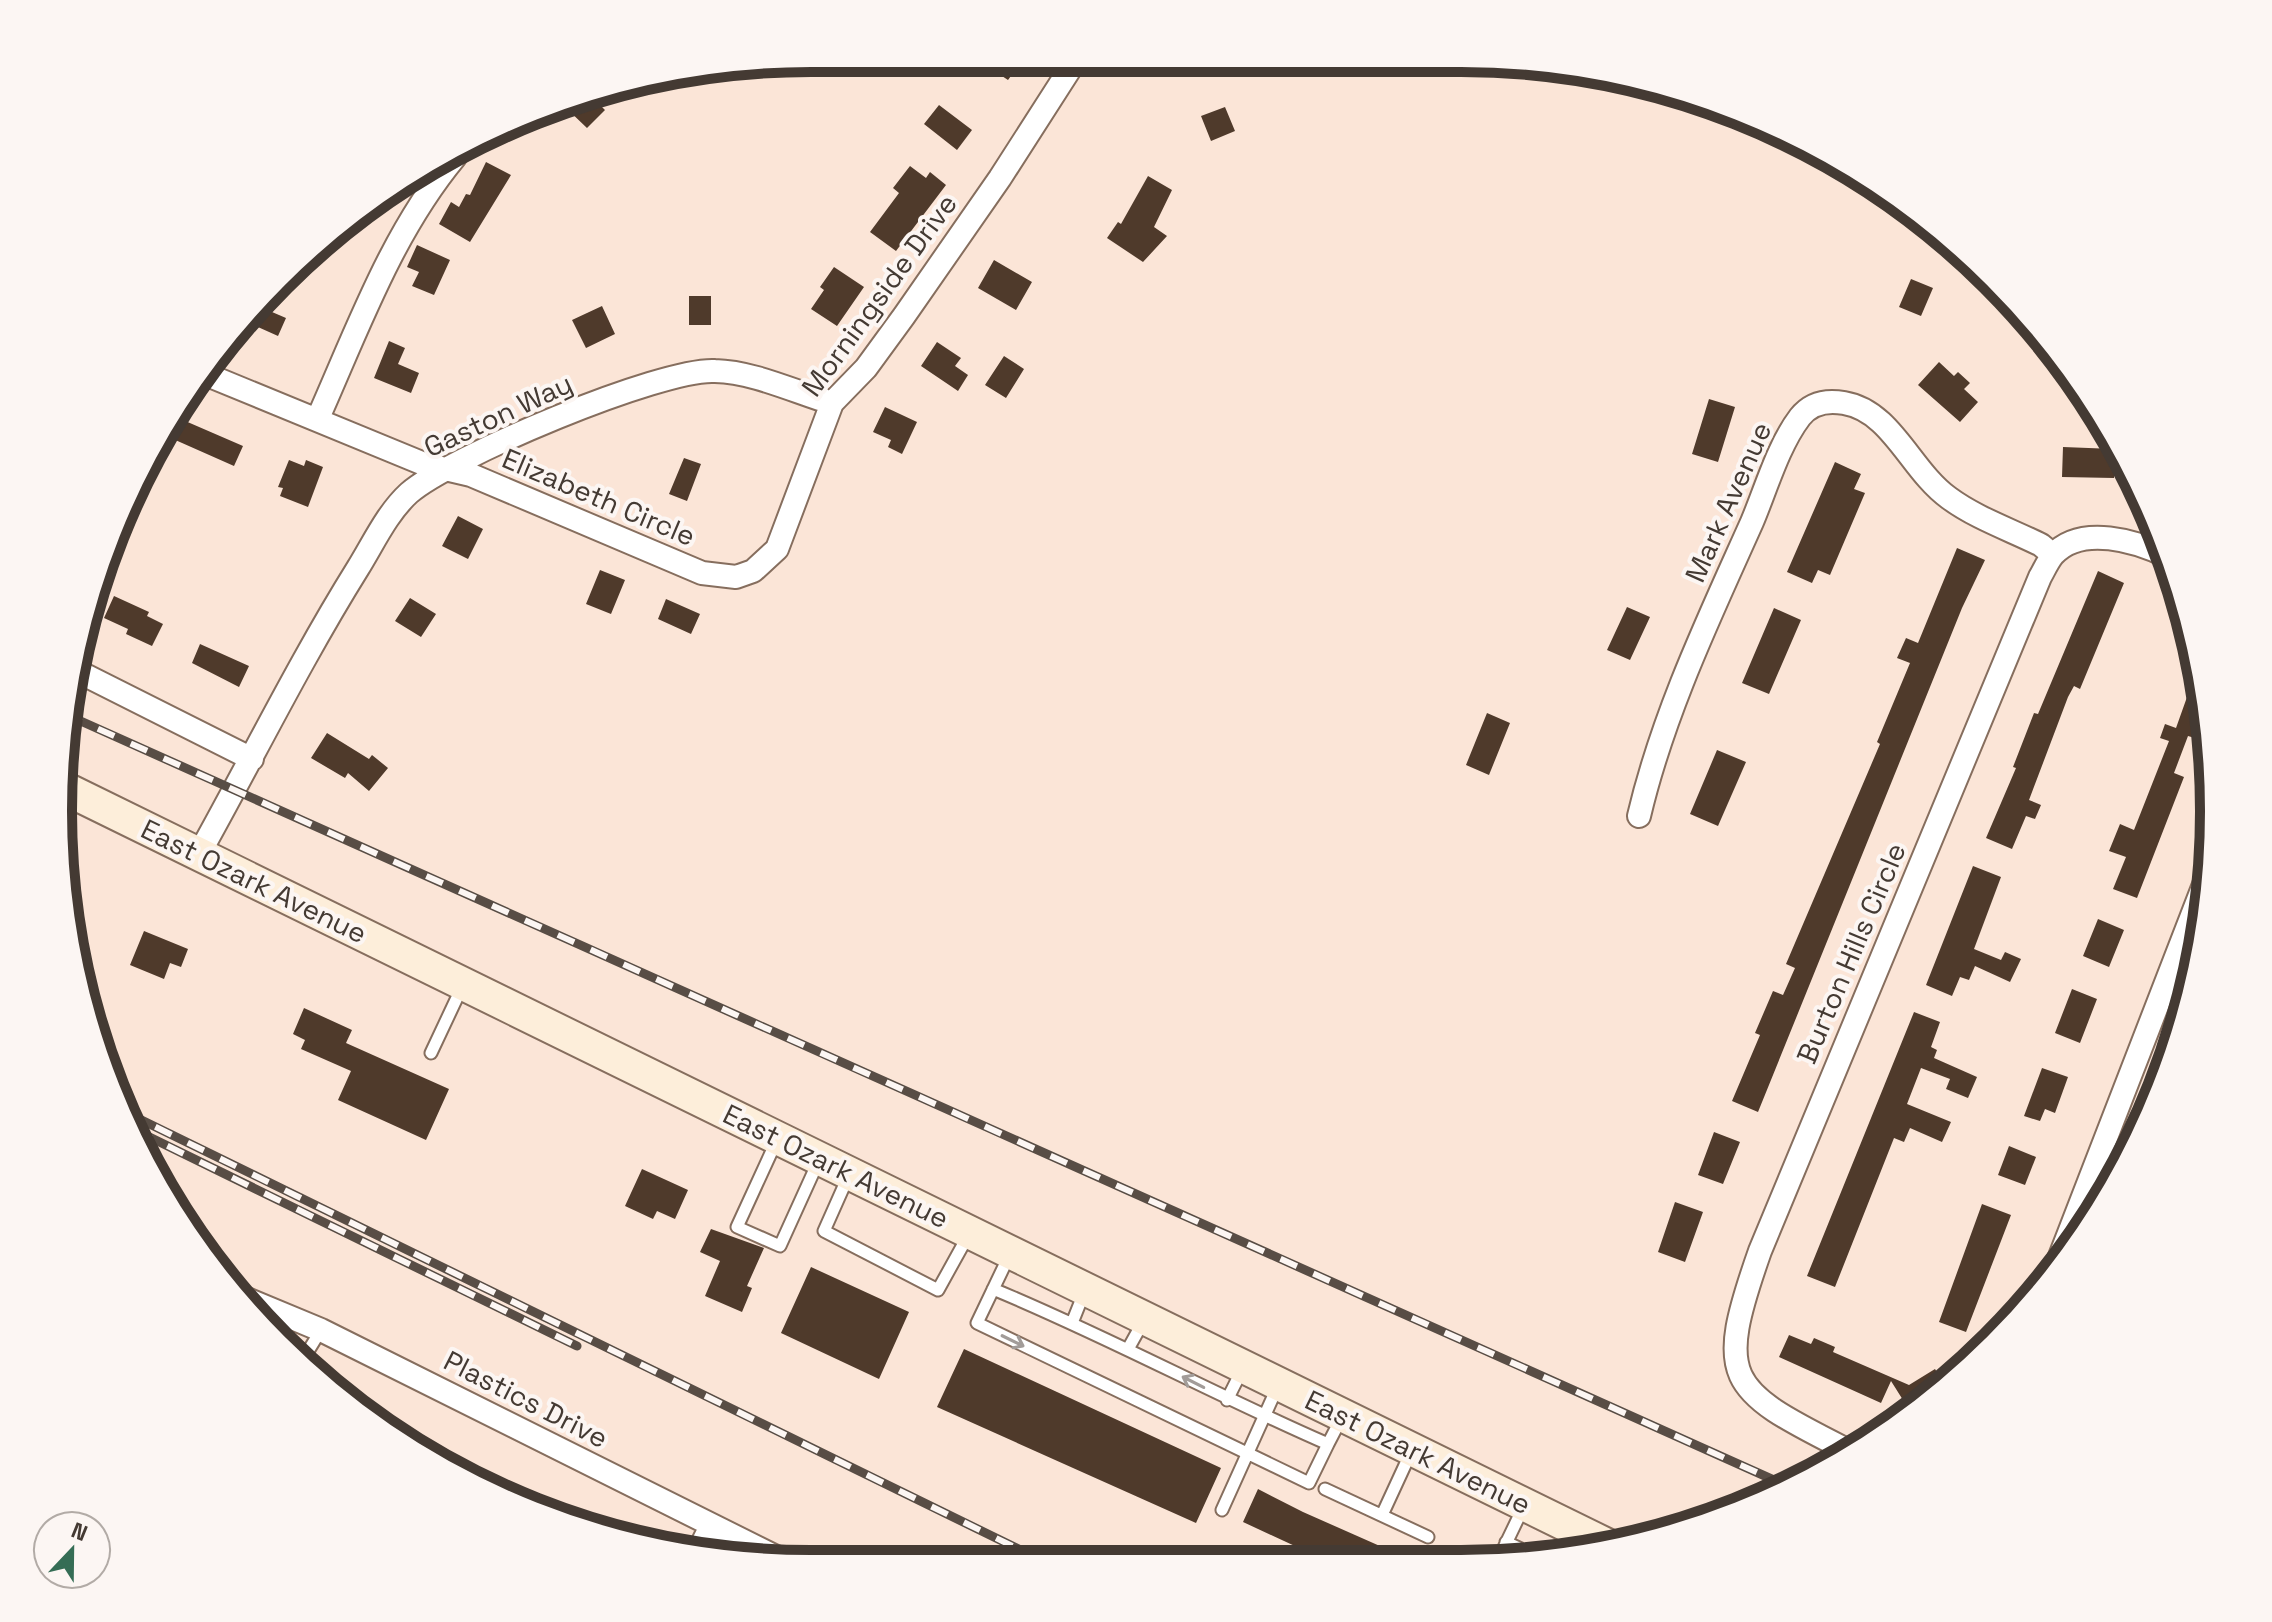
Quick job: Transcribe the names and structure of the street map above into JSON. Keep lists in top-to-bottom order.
{
  "streets": {
    "main road": ["East Ozark Avenue"],
    "street": [
      "Morningside Drive",
      "Gaston Way",
      "Elizabeth Circle",
      "Mark Avenue",
      "Burton Hills Circle",
      "Plastics Drive"
    ]
  },
  "crossings": [
    ["Morningside Drive", "Gaston Way"],
    ["Morningside Drive", "Elizabeth Circle"],
    ["Gaston Way", "Elizabeth Circle"],
    ["Gaston Way", "East Ozark Avenue"],
    ["Mark Avenue", "Burton Hills Circle"]
  ],
  "north": "top"
}
